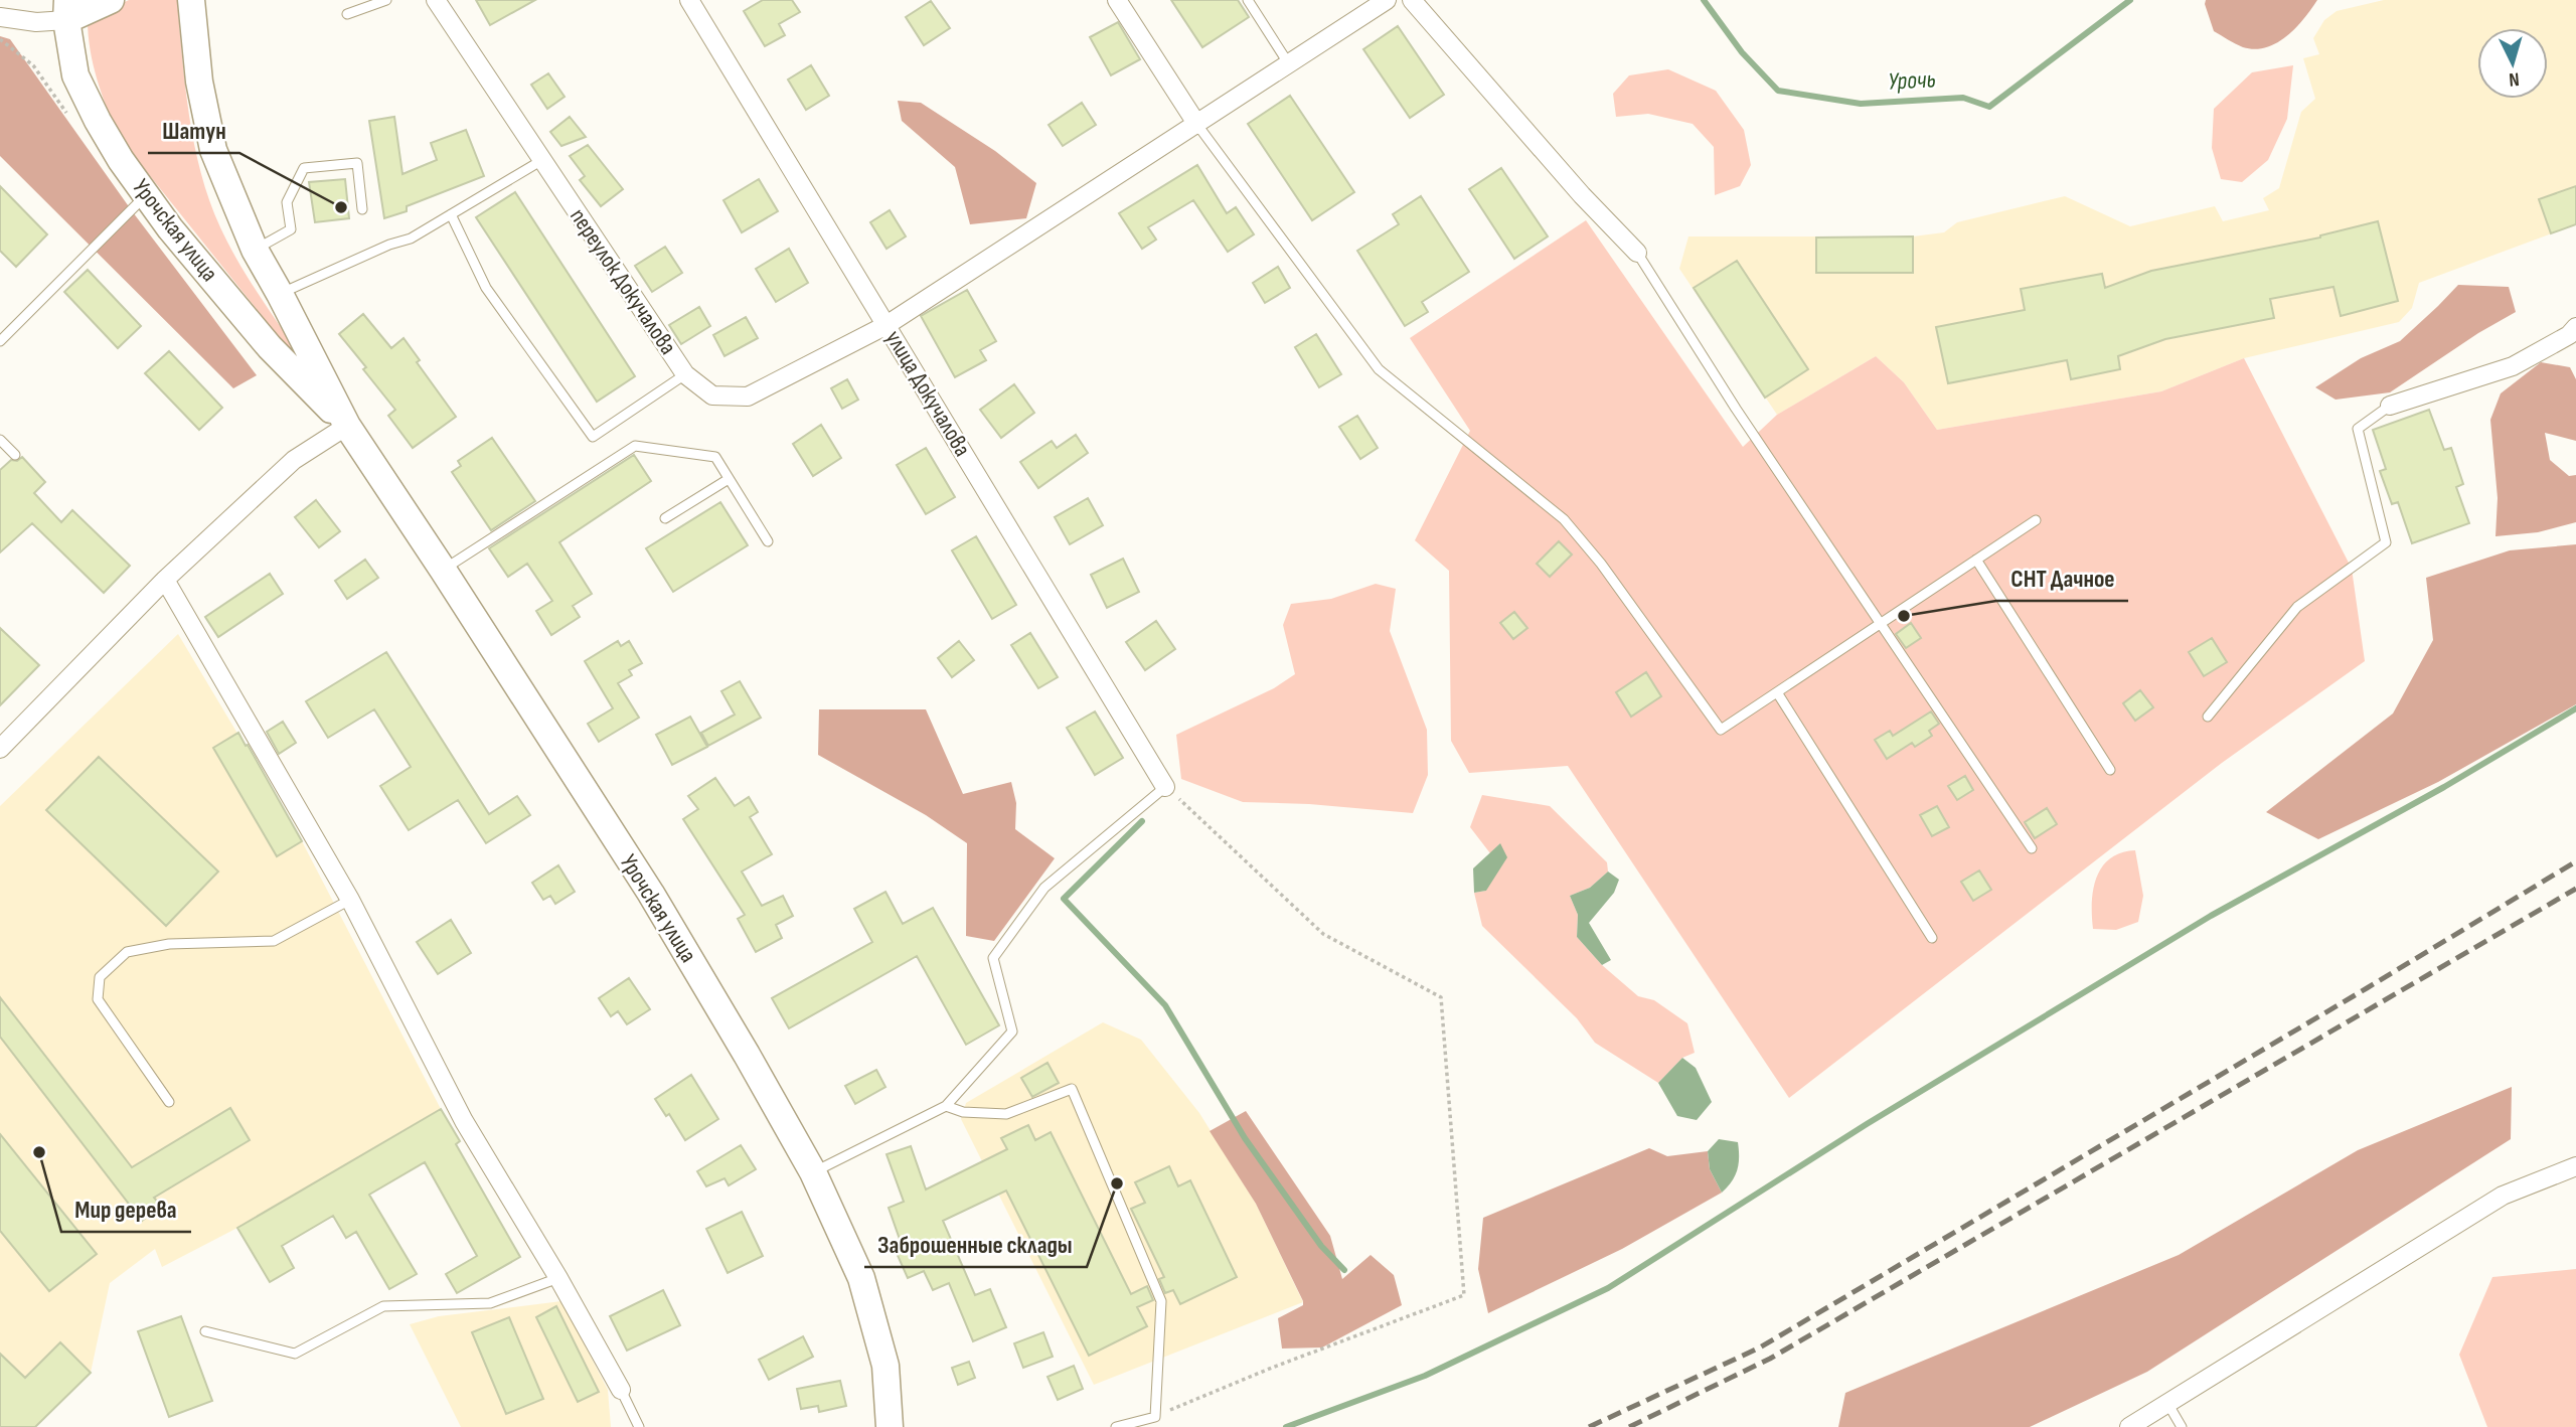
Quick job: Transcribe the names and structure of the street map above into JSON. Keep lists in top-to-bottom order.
{
  "streets": {
    "main road": ["Урочская улица"],
    "street": ["переулок Докучалова", "улица Докучалова"]
  },
  "crossings": [
    ["переулок Докучалова", "улица Докучалова"]
  ],
  "water": ["Урочь"],
  "places": [
    "Шатун",
    "СНТ Дачное",
    "Мир дерева",
    "Заброшенные склады"
  ],
  "north": "bottom"
}
